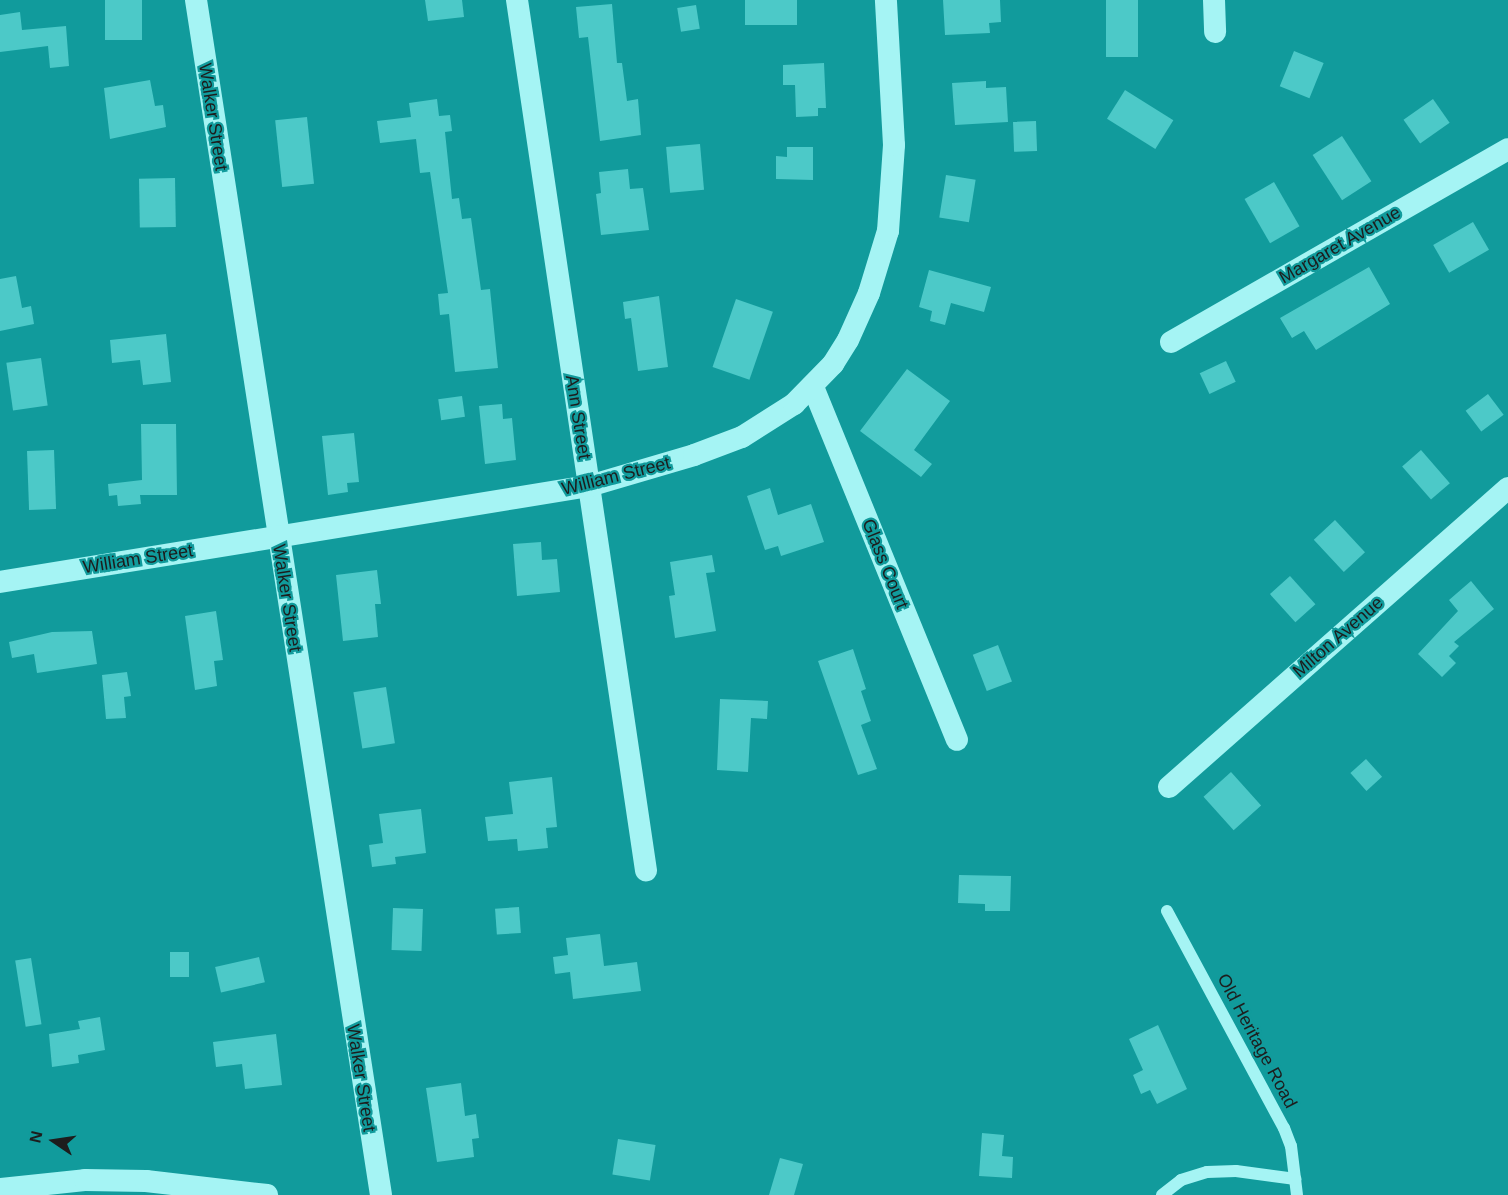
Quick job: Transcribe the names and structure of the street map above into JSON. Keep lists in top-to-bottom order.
{
  "streets": {
    "street": [
      "Walker Street",
      "Margaret Avenue",
      "Ann Street",
      "William Street",
      "Glass Court",
      "Milton Avenue"
    ],
    "lane": ["Old Heritage Road"]
  },
  "crossings": [
    ["Walker Street", "William Street"],
    ["Ann Street", "William Street"],
    ["William Street", "Glass Court"]
  ],
  "north": "left"
}
